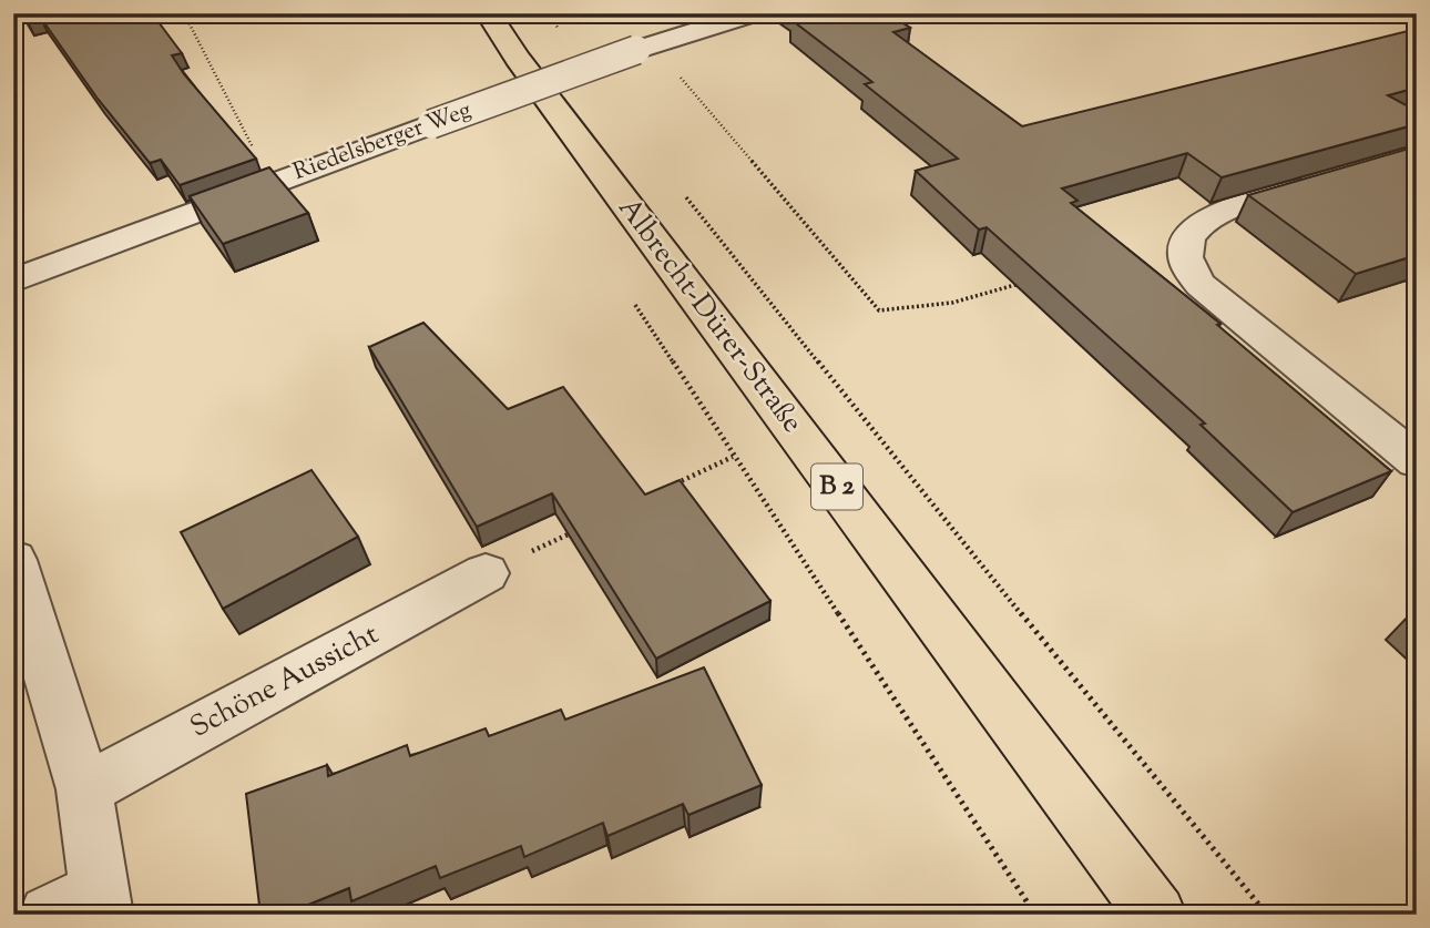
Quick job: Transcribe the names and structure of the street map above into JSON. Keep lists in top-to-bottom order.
{
  "streets": {
    "main road": ["Albrecht-Dürer-Straße", "B 2"],
    "street": ["Riedelsberger Weg", "Schöne Aussicht"]
  }
}
